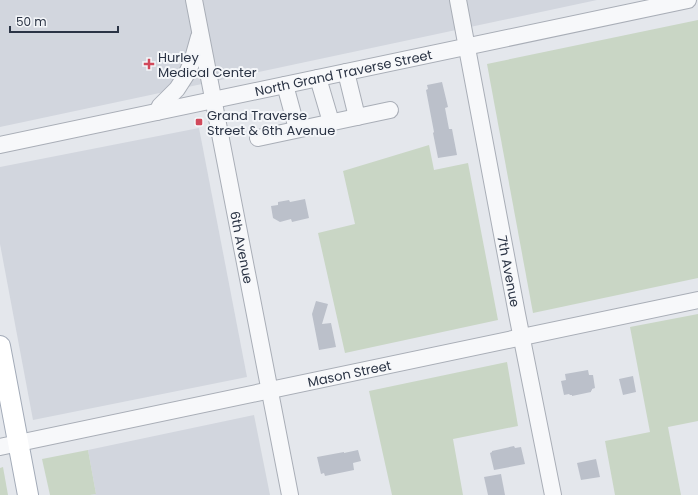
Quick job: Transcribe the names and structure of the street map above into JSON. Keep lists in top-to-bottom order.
{
  "streets": {
    "street": [
      "North Grand Traverse Street",
      "6th Avenue",
      "7th Avenue",
      "Mason Street"
    ]
  },
  "crossings": [
    ["North Grand Traverse Street", "6th Avenue"],
    ["North Grand Traverse Street", "7th Avenue"],
    ["6th Avenue", "Mason Street"],
    ["7th Avenue", "Mason Street"]
  ],
  "places": {
    "health": ["Hurley Medical Center"],
    "transit": ["Grand Traverse Street & 6th Avenue"]
  },
  "scale_bar": "50 m"
}
